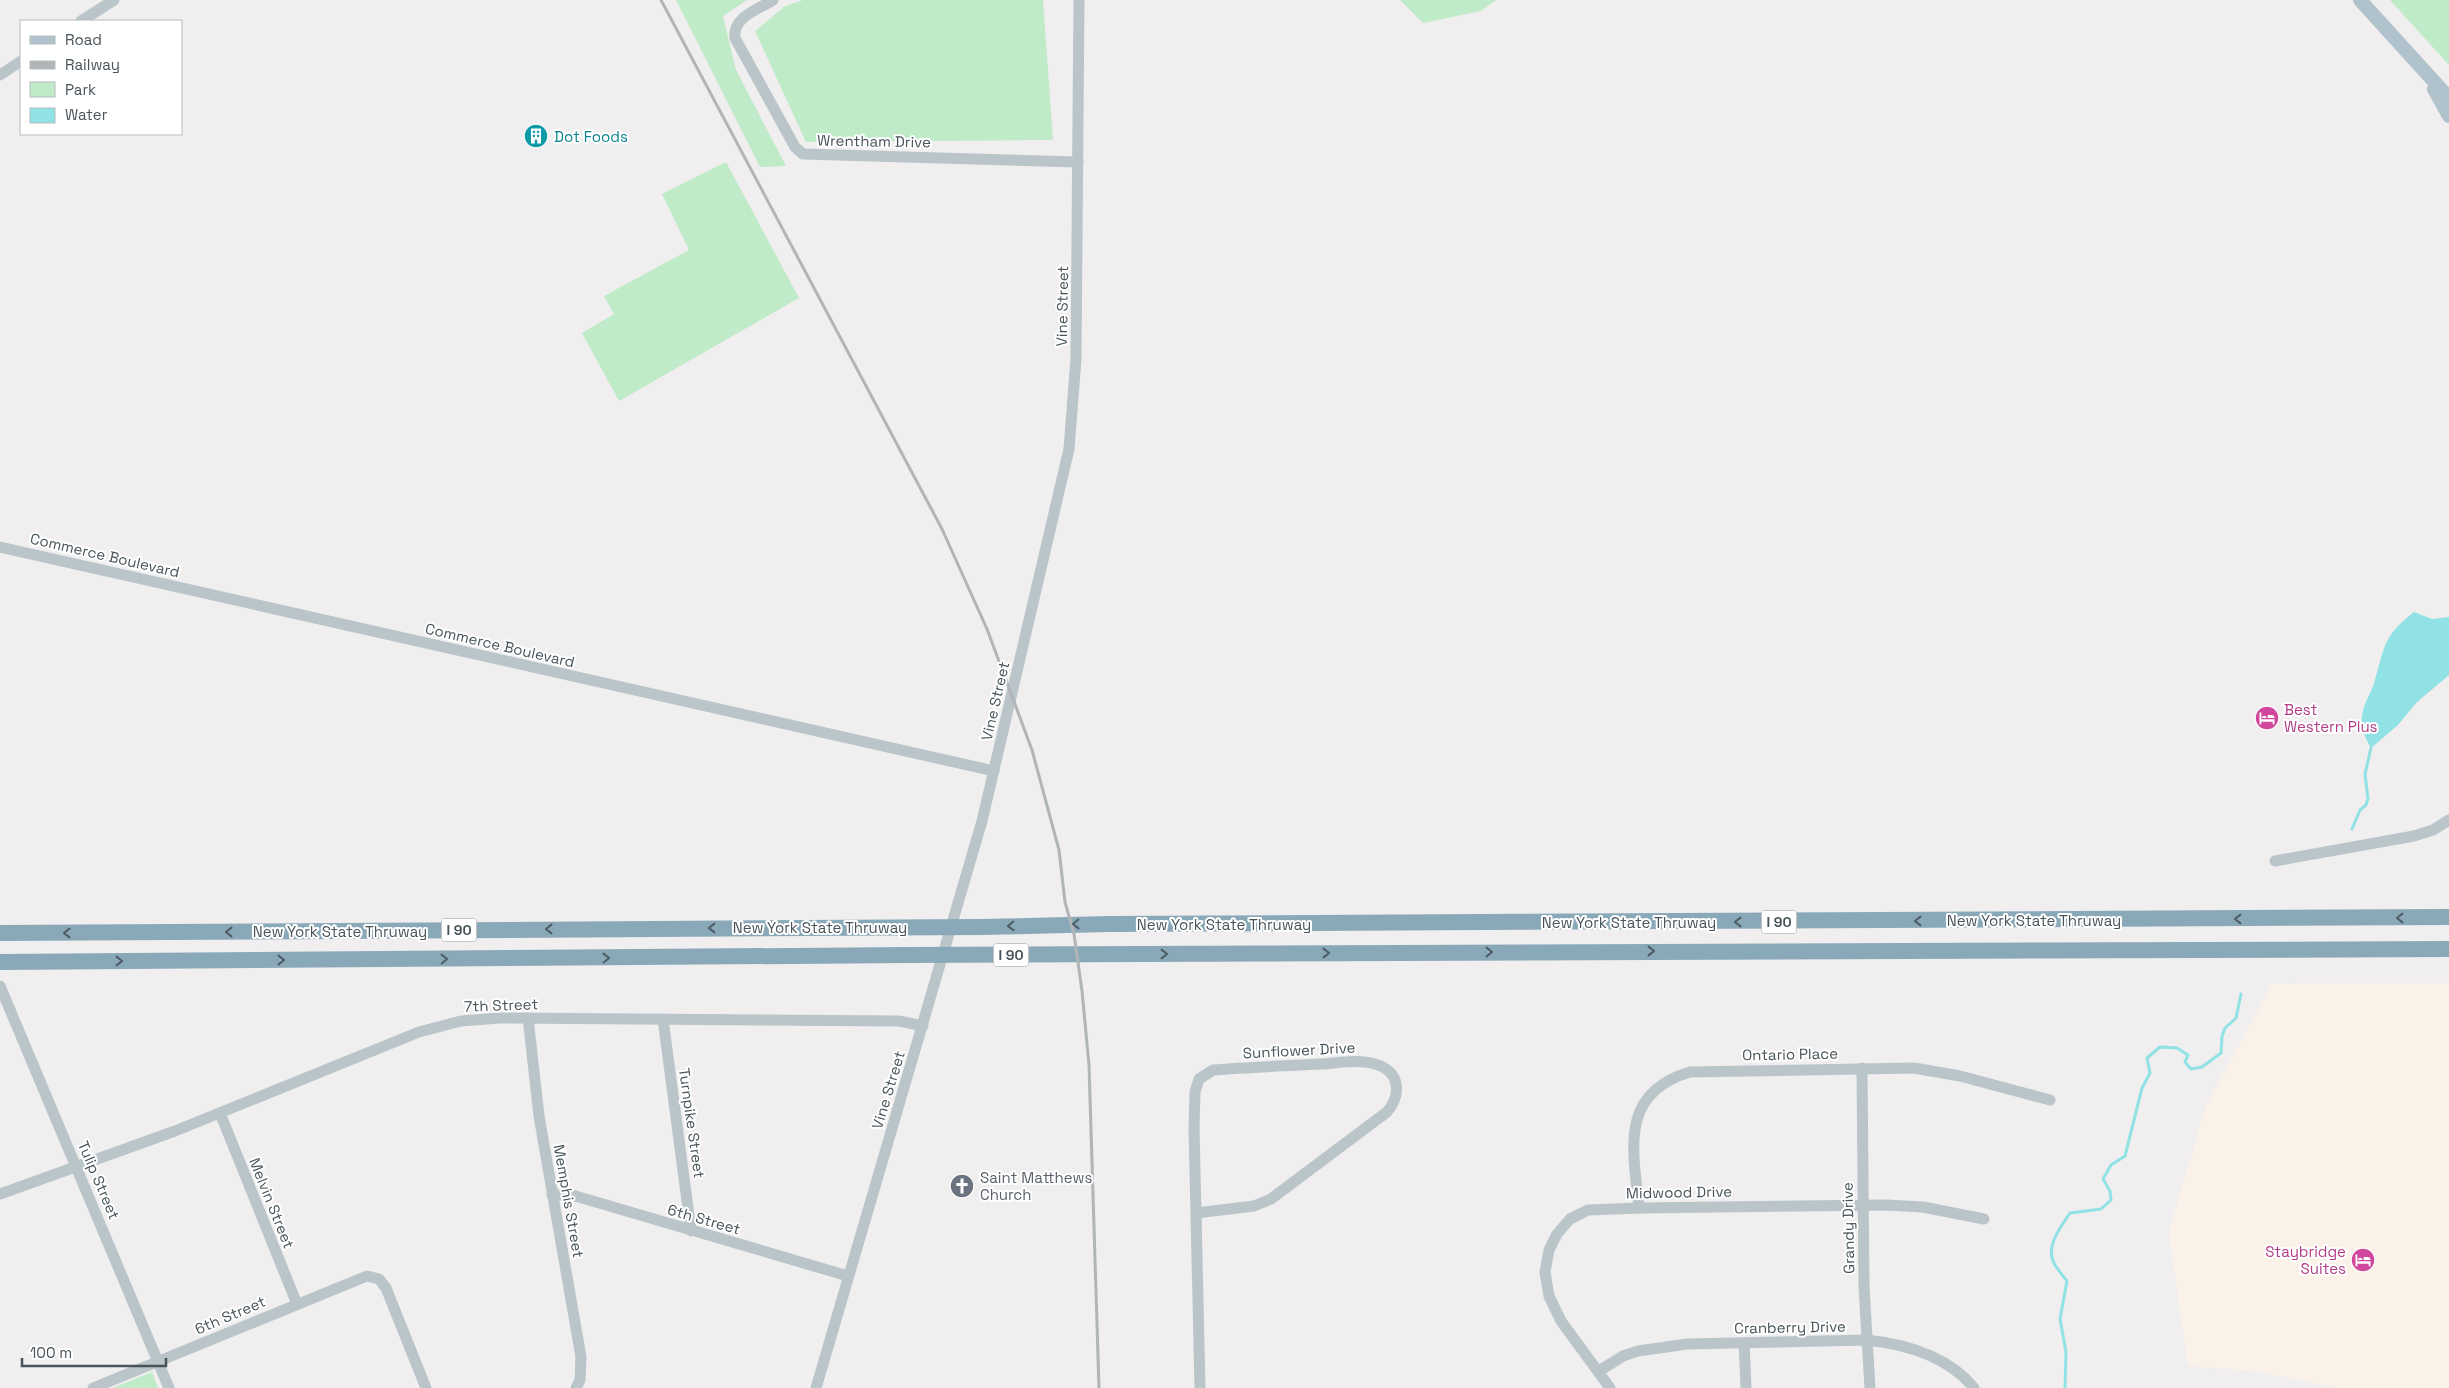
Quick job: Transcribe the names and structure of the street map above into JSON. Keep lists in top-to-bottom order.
{
  "streets": {
    "highway": ["New York State Thruway", "I 90"],
    "street": [
      "Wrentham Drive",
      "Vine Street",
      "Commerce Boulevard",
      "7th Street",
      "Sunflower Drive",
      "Ontario Place",
      "Turnpike Street",
      "Tulip Street",
      "Midwood Drive",
      "Memphis Street",
      "Melvin Street",
      "6th Street",
      "Grandy Drive",
      "Cranberry Drive"
    ]
  },
  "crossings": [
    ["Wrentham Drive", "Vine Street"],
    ["Vine Street", "Commerce Boulevard"],
    ["Vine Street", "7th Street"],
    ["Vine Street", "6th Street"],
    ["7th Street", "Turnpike Street"],
    ["7th Street", "Tulip Street"],
    ["7th Street", "Memphis Street"],
    ["7th Street", "Melvin Street"],
    ["Ontario Place", "Midwood Drive"],
    ["Ontario Place", "Grandy Drive"],
    ["Turnpike Street", "6th Street"],
    ["Tulip Street", "6th Street"],
    ["Midwood Drive", "Grandy Drive"],
    ["Midwood Drive", "Cranberry Drive"],
    ["Memphis Street", "6th Street"],
    ["Melvin Street", "6th Street"],
    ["Grandy Drive", "Cranberry Drive"]
  ],
  "places": {
    "building": ["Dot Foods"],
    "hotel": ["Best Western Plus", "Staybridge Suites"],
    "church": ["Saint Matthews Church"]
  },
  "legend": [
    "Road",
    "Railway",
    "Park",
    "Water"
  ],
  "scale_bar": "100 m"
}
